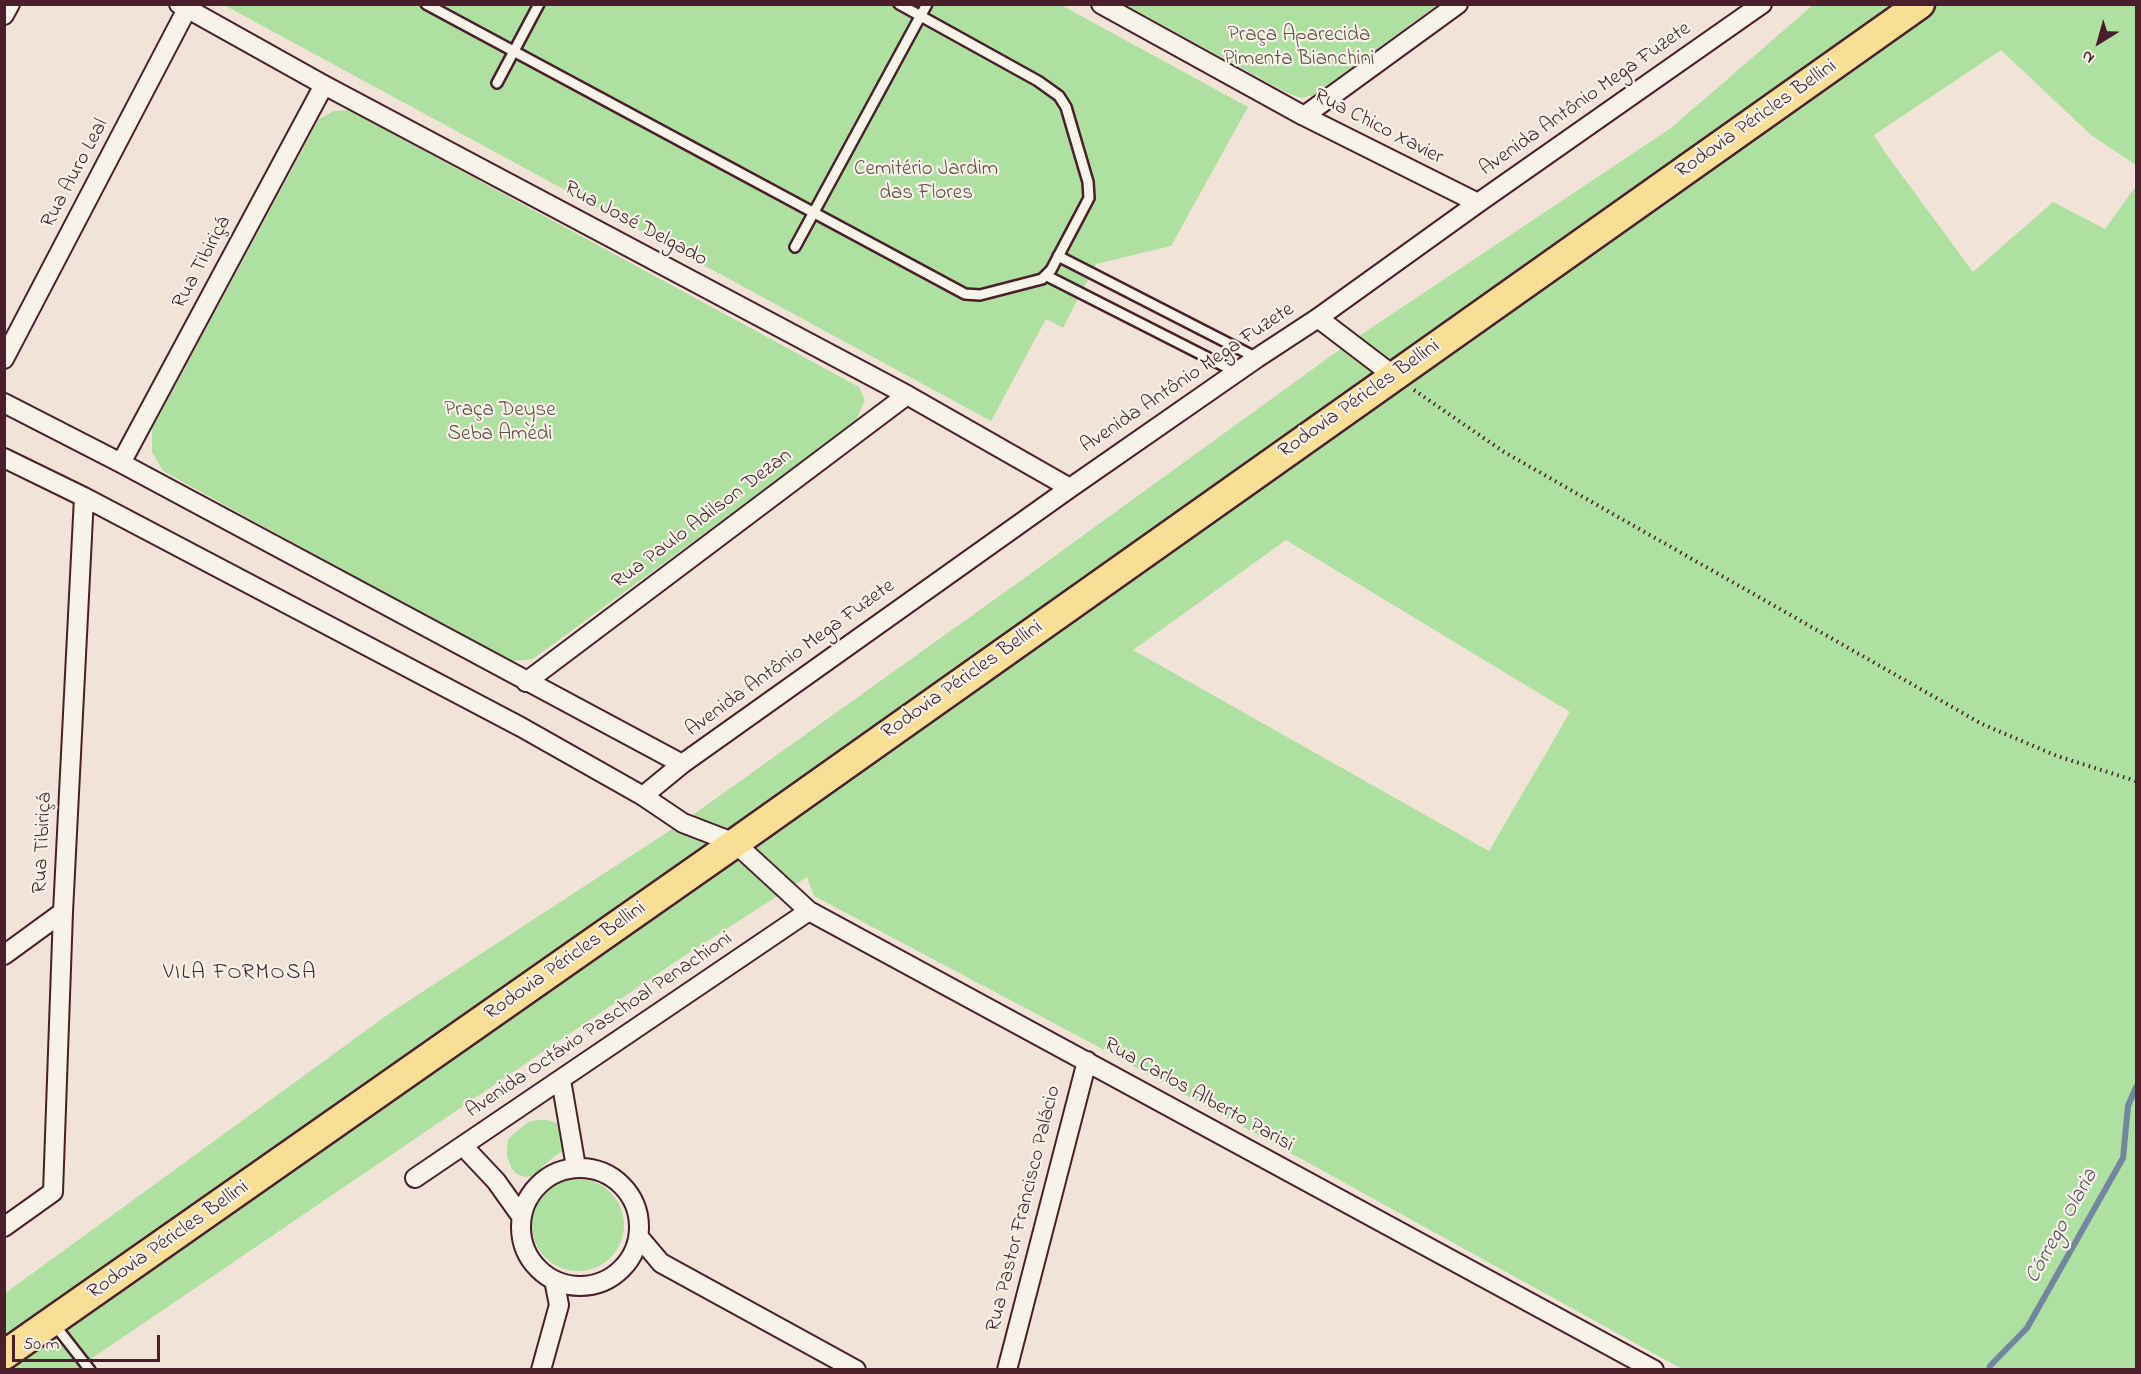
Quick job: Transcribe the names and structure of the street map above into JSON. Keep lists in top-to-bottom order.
{
  "streets": {
    "main road": ["Rodovia Péricles Bellini"],
    "street": [
      "Avenida Antônio Mega Fuzete",
      "Rua Chico Xavier",
      "Rua Auro Leal",
      "Rua José Delgado",
      "Rua Tibiriçá",
      "Rua Paulo Adilson Dezan",
      "Avenida Octávio Paschoal Penachioni",
      "Rua Carlos Alberto Parisi",
      "Rua Pastor Francisco Palácio"
    ]
  },
  "crossings": [
    ["Avenida Antônio Mega Fuzete", "Rua Chico Xavier"],
    ["Avenida Antônio Mega Fuzete", "Rua José Delgado"],
    ["Rodovia Péricles Bellini", "Rua Carlos Alberto Parisi"],
    ["Rua Auro Leal", "Rua José Delgado"],
    ["Rua José Delgado", "Rua Tibiriçá"],
    ["Rua José Delgado", "Rua Paulo Adilson Dezan"],
    ["Avenida Octávio Paschoal Penachioni", "Rua Carlos Alberto Parisi"],
    ["Rua Carlos Alberto Parisi", "Rua Pastor Francisco Palácio"]
  ],
  "districts": ["VILA FORMOSA"],
  "water": ["Córrego Olaria"],
  "parks": ["Praça Aparecida Pimenta Bianchini", "Cemitério Jardim das Flores", "Praça Deyse Seba Amédi"],
  "scale_bar": "50 m",
  "north": "bottom left"
}
